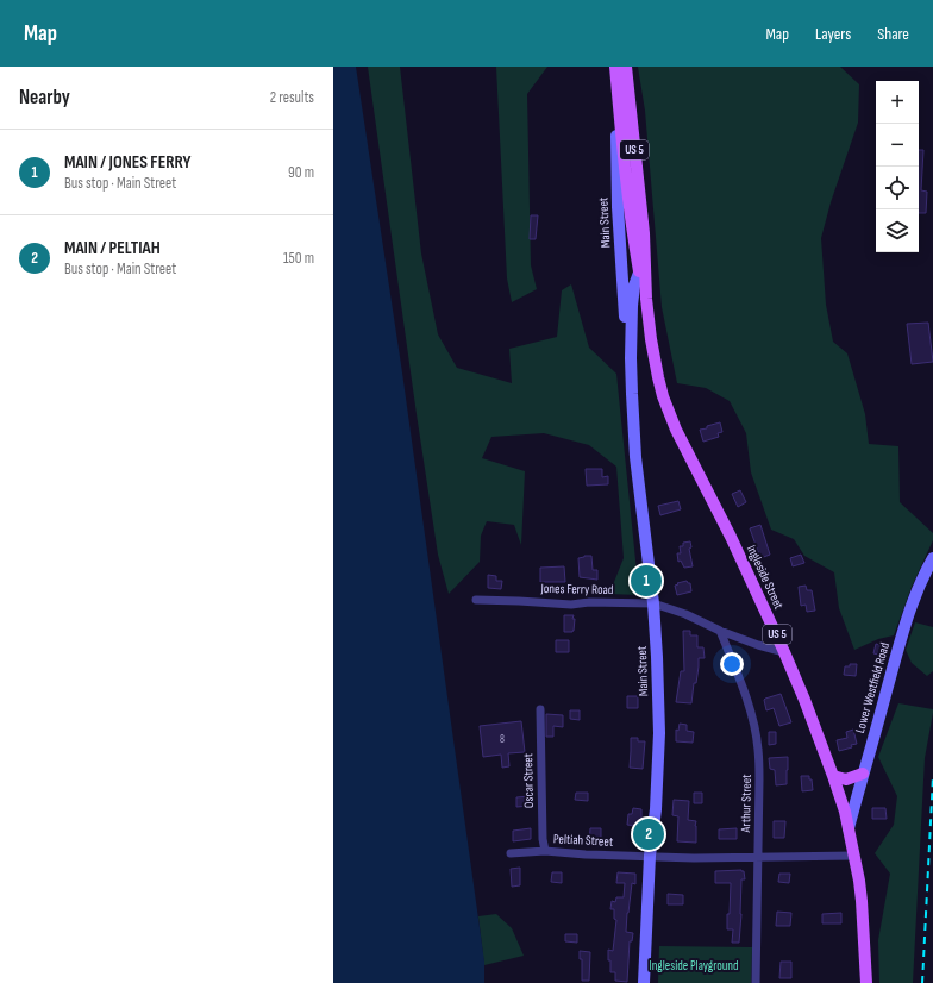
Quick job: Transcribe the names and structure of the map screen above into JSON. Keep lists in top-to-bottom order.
{
  "streets": {
    "main road": [
      "US 5",
      "Main Street",
      "Ingleside Street",
      "Lower Westfield Road"
    ],
    "street": [
      "Jones Ferry Road",
      "Oscar Street",
      "Arthur Street",
      "Peltiah Street"
    ]
  },
  "crossings": [
    ["US 5", "Main Street"],
    ["US 5", "Ingleside Street"],
    ["Main Street", "Ingleside Street"],
    ["Main Street", "Jones Ferry Road"],
    ["Main Street", "Peltiah Street"],
    ["Ingleside Street", "Jones Ferry Road"],
    ["Ingleside Street", "Lower Westfield Road"],
    ["Ingleside Street", "Peltiah Street"],
    ["Jones Ferry Road", "Arthur Street"],
    ["Oscar Street", "Peltiah Street"],
    ["Arthur Street", "Peltiah Street"]
  ],
  "parks": ["Ingleside Playground"],
  "house_numbers": ["8"],
  "page": {
    "header": "Map",
    "nav": ["Map", "Layers", "Share"],
    "heading": ["Nearby", "2 results"],
    "map_buttons": ["+", "−"],
    "list": [
      {
        "mark": "1",
        "name": "MAIN / JONES FERRY",
        "note": "Bus stop · Main Street",
        "value": "90 m"
      },
      {
        "mark": "2",
        "name": "MAIN / PELTIAH",
        "note": "Bus stop · Main Street",
        "value": "150 m"
      }
    ],
    "pins": ["1", "2"]
  }
}
